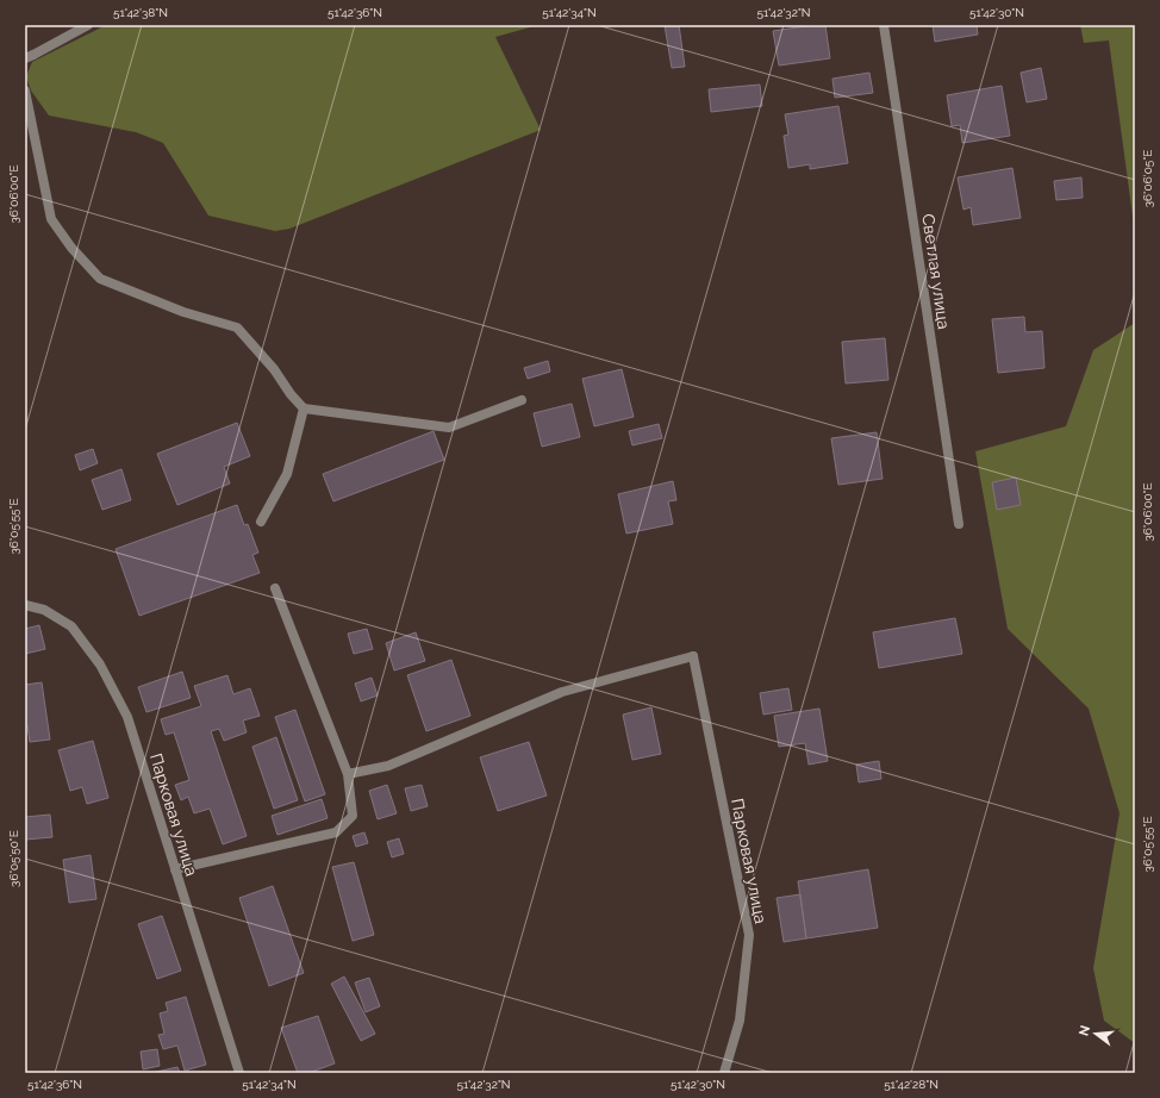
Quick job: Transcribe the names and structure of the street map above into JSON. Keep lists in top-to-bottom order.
{
  "streets": {
    "street": ["Светлая улица", "Парковая улица"]
  },
  "north": "left",
  "coordinates": [
    "51°42'38\"N",
    "51°42'36\"N",
    "51°42'34\"N",
    "51°42'32\"N",
    "51°42'30\"N",
    "36°06'05\"E",
    "36°06'00\"E",
    "36°05'55\"E",
    "36°05'50\"E",
    "51°42'28\"N"
  ]
}
